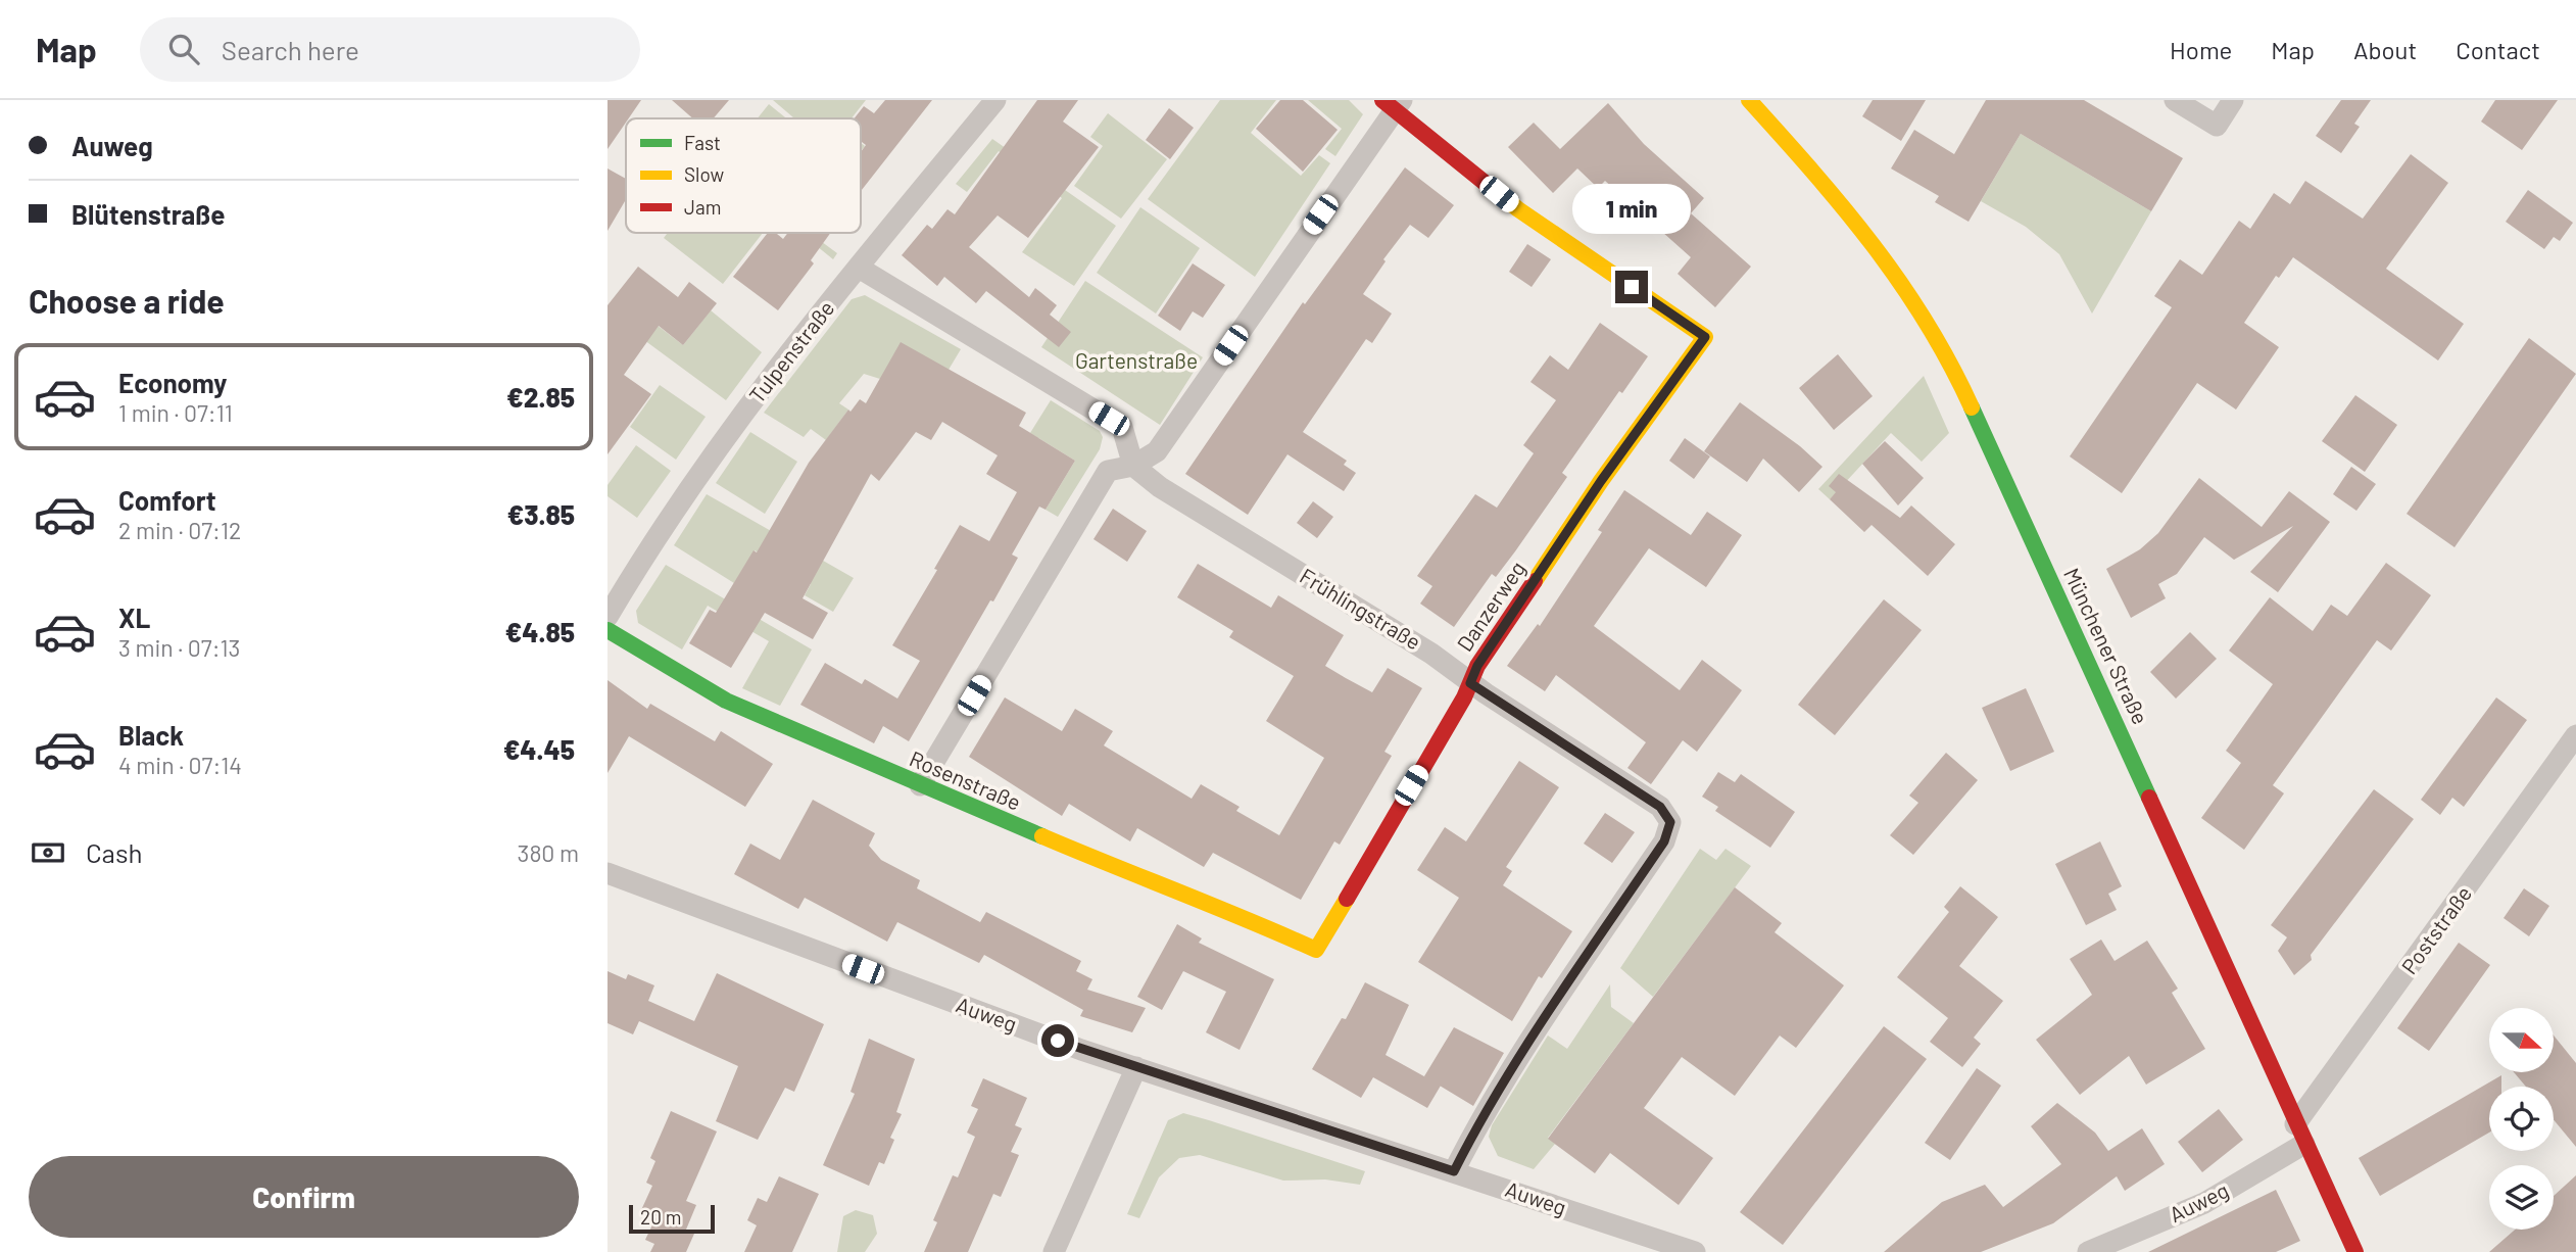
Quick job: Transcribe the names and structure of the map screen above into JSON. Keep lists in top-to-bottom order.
{
  "streets": {
    "street": [
      "Tulpenstraße",
      "Danzerweg",
      "Frühlingstraße",
      "Münchener Straße",
      "Rosenstraße",
      "Poststraße",
      "Auweg"
    ]
  },
  "crossings": [
    ["Danzerweg", "Frühlingstraße"],
    ["Danzerweg", "Rosenstraße"],
    ["Frühlingstraße", "Auweg"],
    ["Münchener Straße", "Poststraße"],
    ["Münchener Straße", "Auweg"],
    ["Poststraße", "Auweg"]
  ],
  "parks": ["Gartenstraße"],
  "legend": ["Fast", "Slow", "Jam"],
  "scale_bar": "20 m",
  "north": "right",
  "page": {
    "header": "Map",
    "search": "Search here",
    "nav": [
      "Home",
      "Map",
      "About",
      "Contact"
    ],
    "banner": ["Auweg", "Blütenstraße"],
    "bubble": "1 min",
    "heading": "Choose a ride",
    "list": [
      {
        "name": "Economy",
        "note": "1 min · 07:11",
        "value": "€2.85"
      },
      {
        "name": "Comfort",
        "note": "2 min · 07:12",
        "value": "€3.85"
      },
      {
        "name": "XL",
        "note": "3 min · 07:13",
        "value": "€4.85"
      },
      {
        "name": "Black",
        "note": "4 min · 07:14",
        "value": "€4.45"
      }
    ],
    "pay": ["Cash", "380 m"],
    "buttons": "Confirm",
    "scale": "20 m"
  }
}
